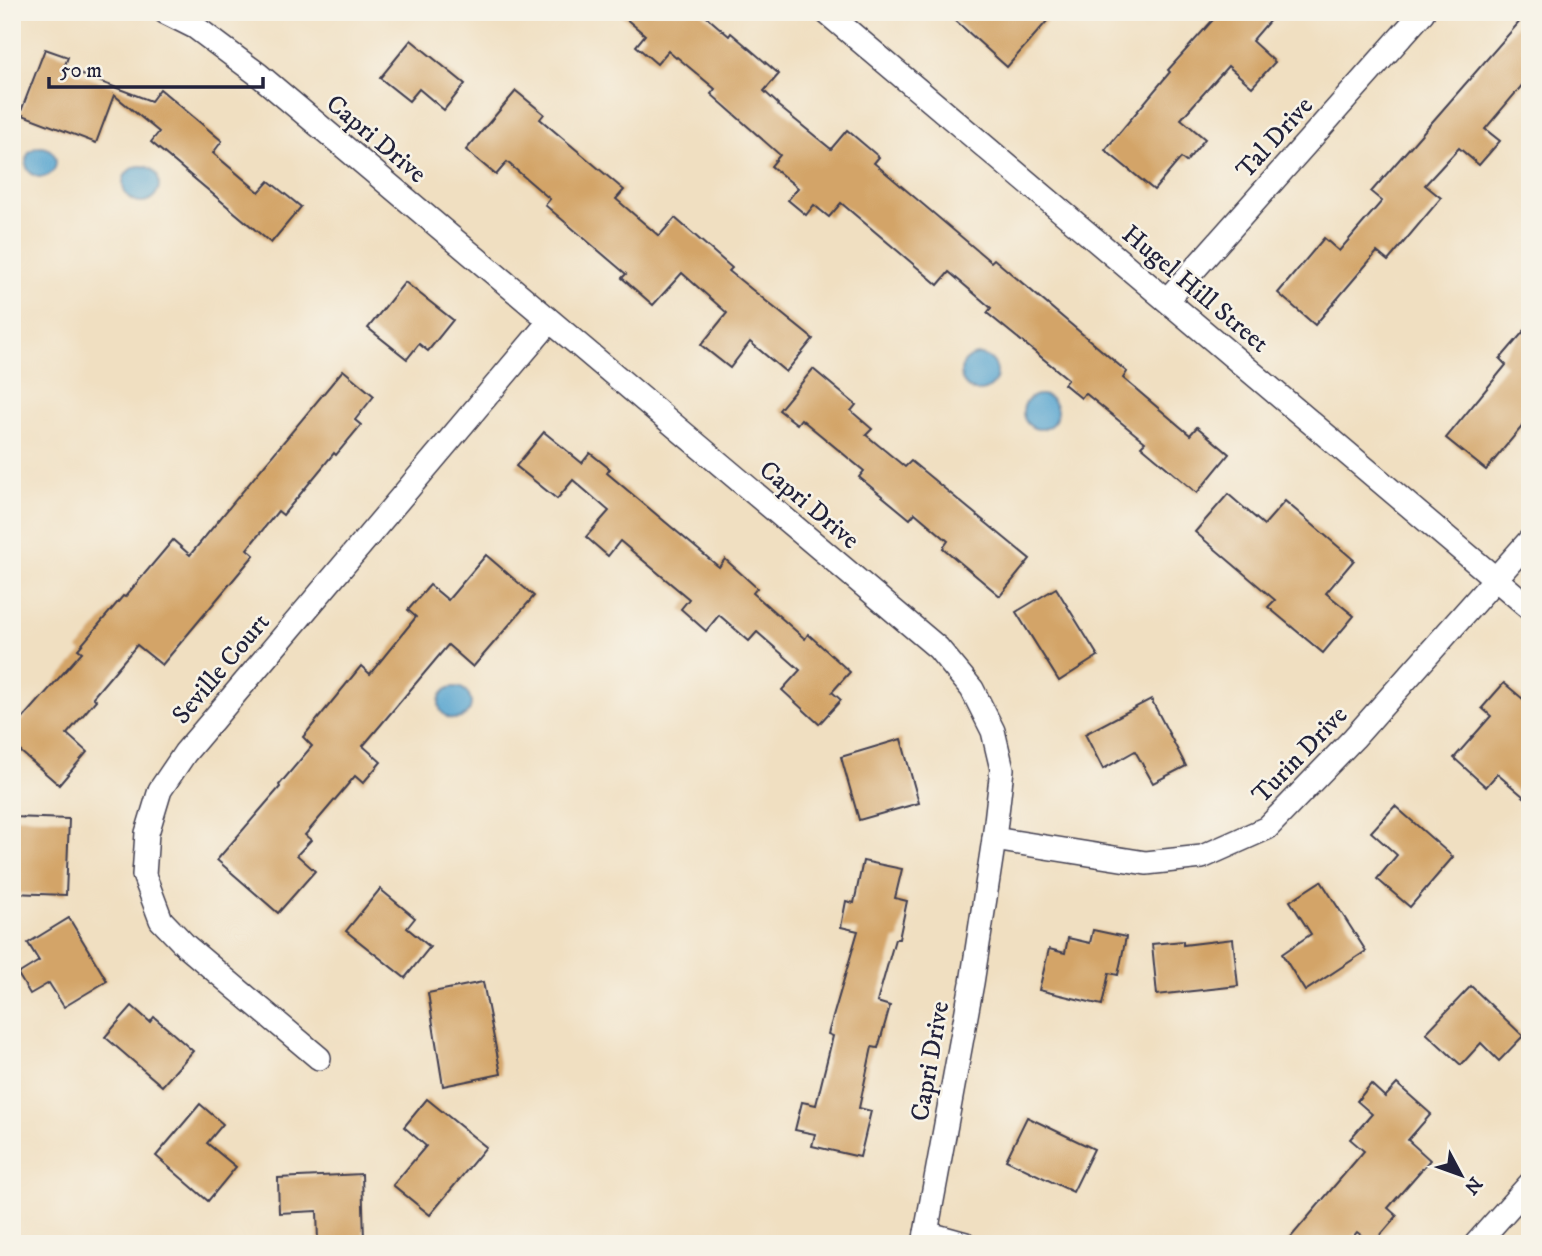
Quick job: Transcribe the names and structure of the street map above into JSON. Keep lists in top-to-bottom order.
{
  "streets": {
    "street": [
      "Tal Drive",
      "Capri Drive",
      "Hugel Hill Street",
      "Seville Court",
      "Turin Drive"
    ]
  },
  "crossings": [
    ["Tal Drive", "Hugel Hill Street"],
    ["Capri Drive", "Seville Court"],
    ["Capri Drive", "Turin Drive"],
    ["Hugel Hill Street", "Turin Drive"]
  ],
  "scale_bar": "50 m",
  "north": "bottom right"
}
